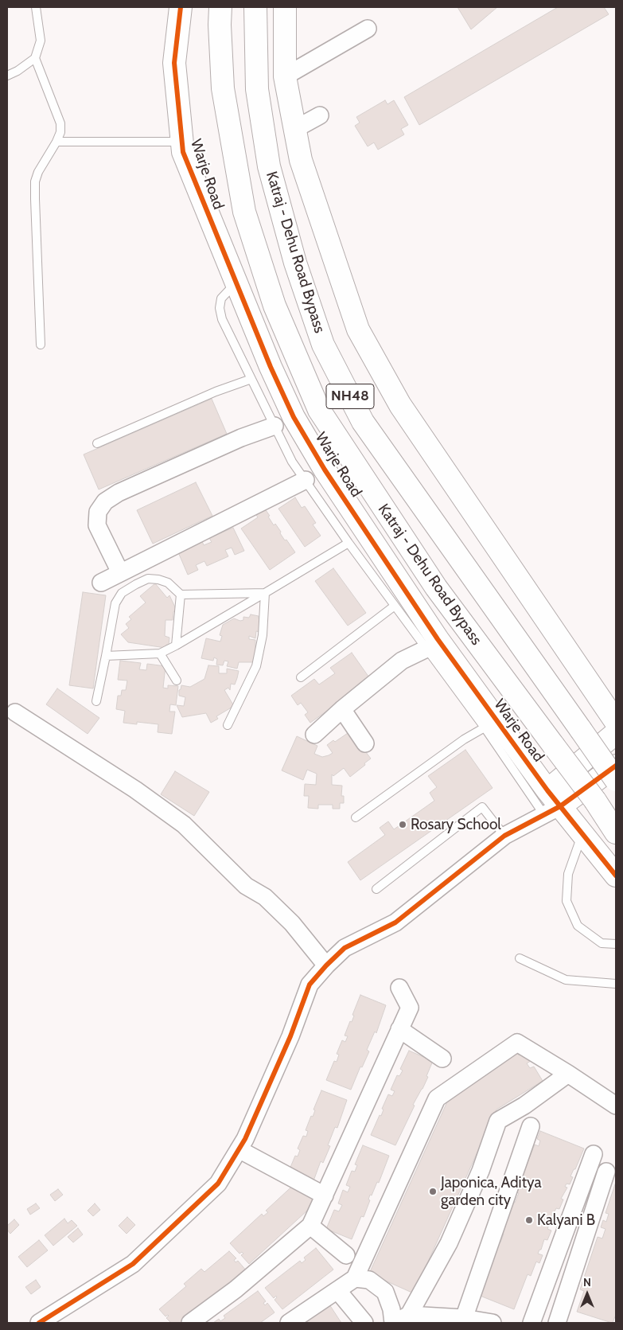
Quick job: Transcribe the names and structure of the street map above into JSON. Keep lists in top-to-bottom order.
{
  "streets": {
    "main road": ["Warje Road", "Katraj - Dehu Road Bypass", "NH48"]
  },
  "places": ["Rosary School", "Japonica, Aditya garden city", "Kalyani B"],
  "north": "top"
}
